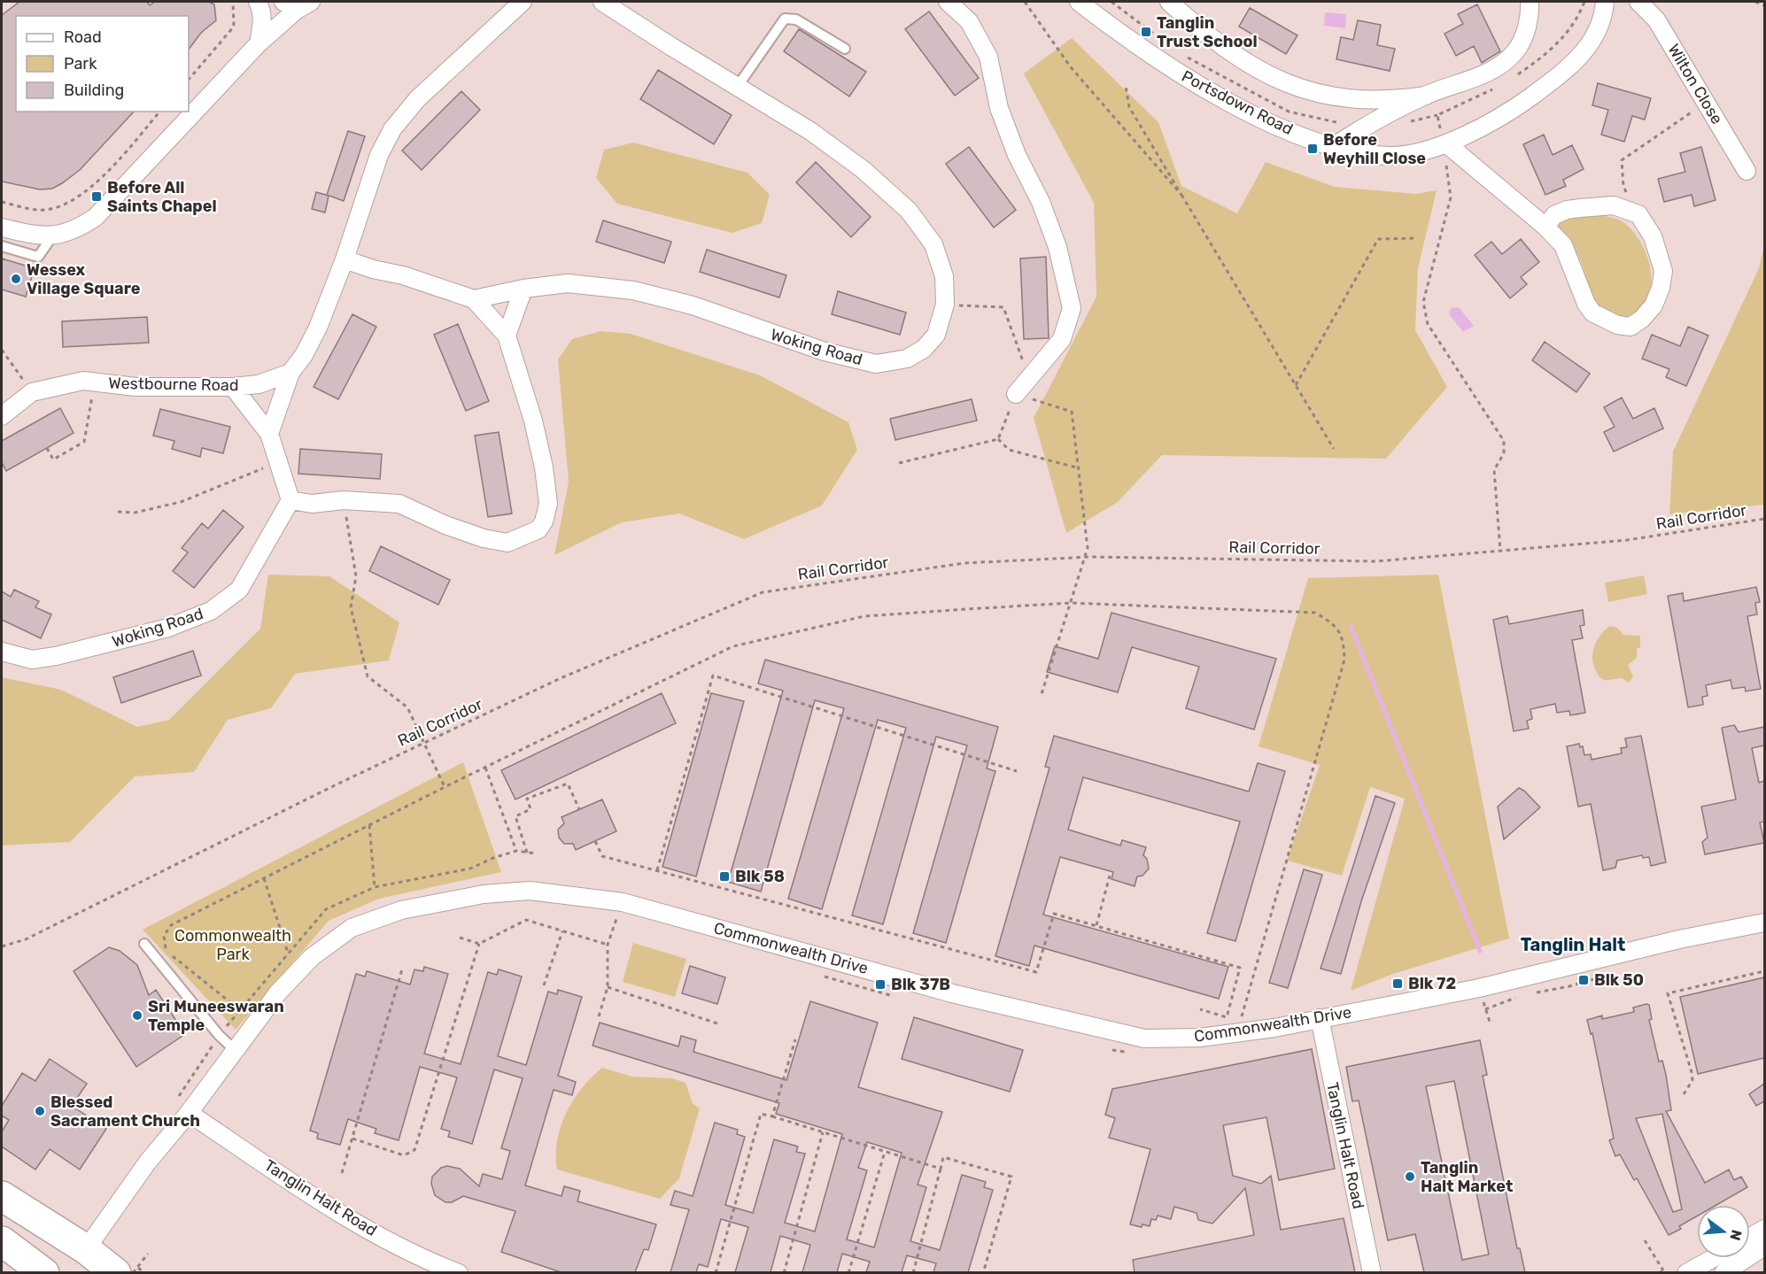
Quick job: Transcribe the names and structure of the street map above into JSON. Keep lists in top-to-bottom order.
{
  "streets": {
    "street": [
      "Wilton Close",
      "Portsdown Road",
      "Woking Road",
      "Westbourne Road",
      "Commonwealth Drive",
      "Tanglin Halt Road"
    ],
    "path": ["Rail Corridor"]
  },
  "crossings": [
    ["Commonwealth Drive", "Tanglin Halt Road"]
  ],
  "districts": ["Tanglin Halt"],
  "parks": ["Commonwealth Park"],
  "places": {
    "transit": [
      "Tanglin Trust School",
      "Before Weyhill Close",
      "Before All Saints Chapel",
      "Blk 58",
      "Blk 50",
      "Blk 72",
      "Blk 37B"
    ],
    "other": [
      "Wessex Village Square",
      "Sri Muneeswaran Temple",
      "Blessed Sacrament Church",
      "Tanglin Halt Market"
    ]
  },
  "legend": ["Road", "Park", "Building"],
  "north": "right"
}
